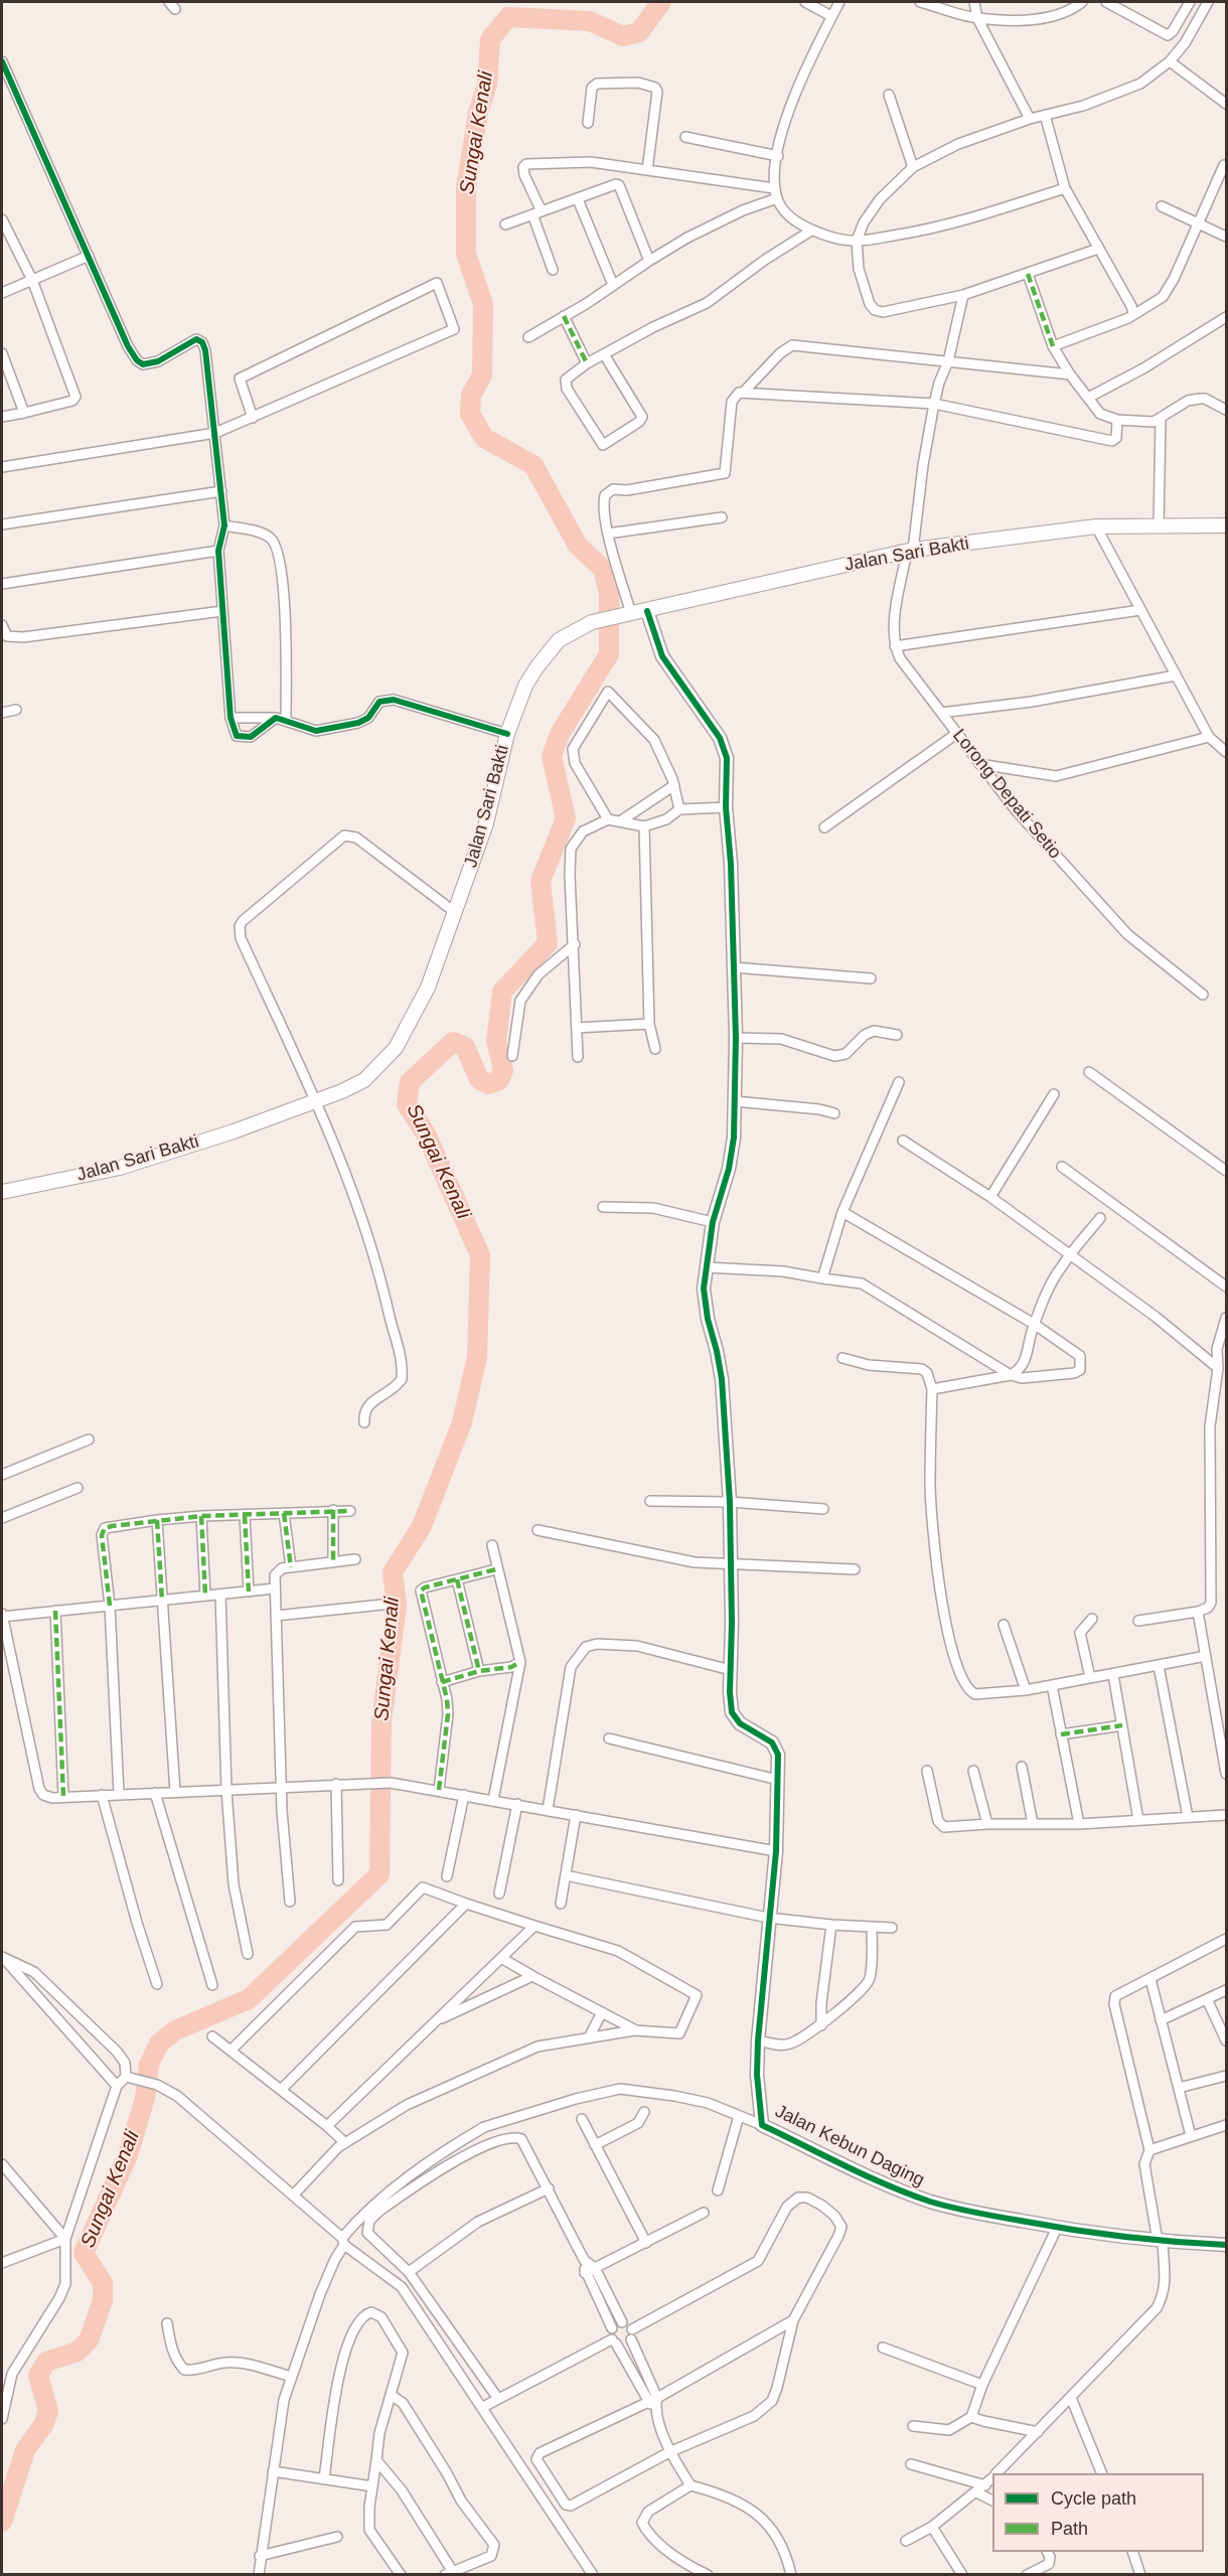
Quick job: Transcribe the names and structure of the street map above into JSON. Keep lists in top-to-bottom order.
{
  "streets": {
    "main road": ["Jalan Sari Bakti"],
    "street": ["Lorong Depati Setio", "Jalan Kebun Daging"]
  },
  "water": ["Sungai Kenali"],
  "legend": ["Cycle path", "Path"]
}
